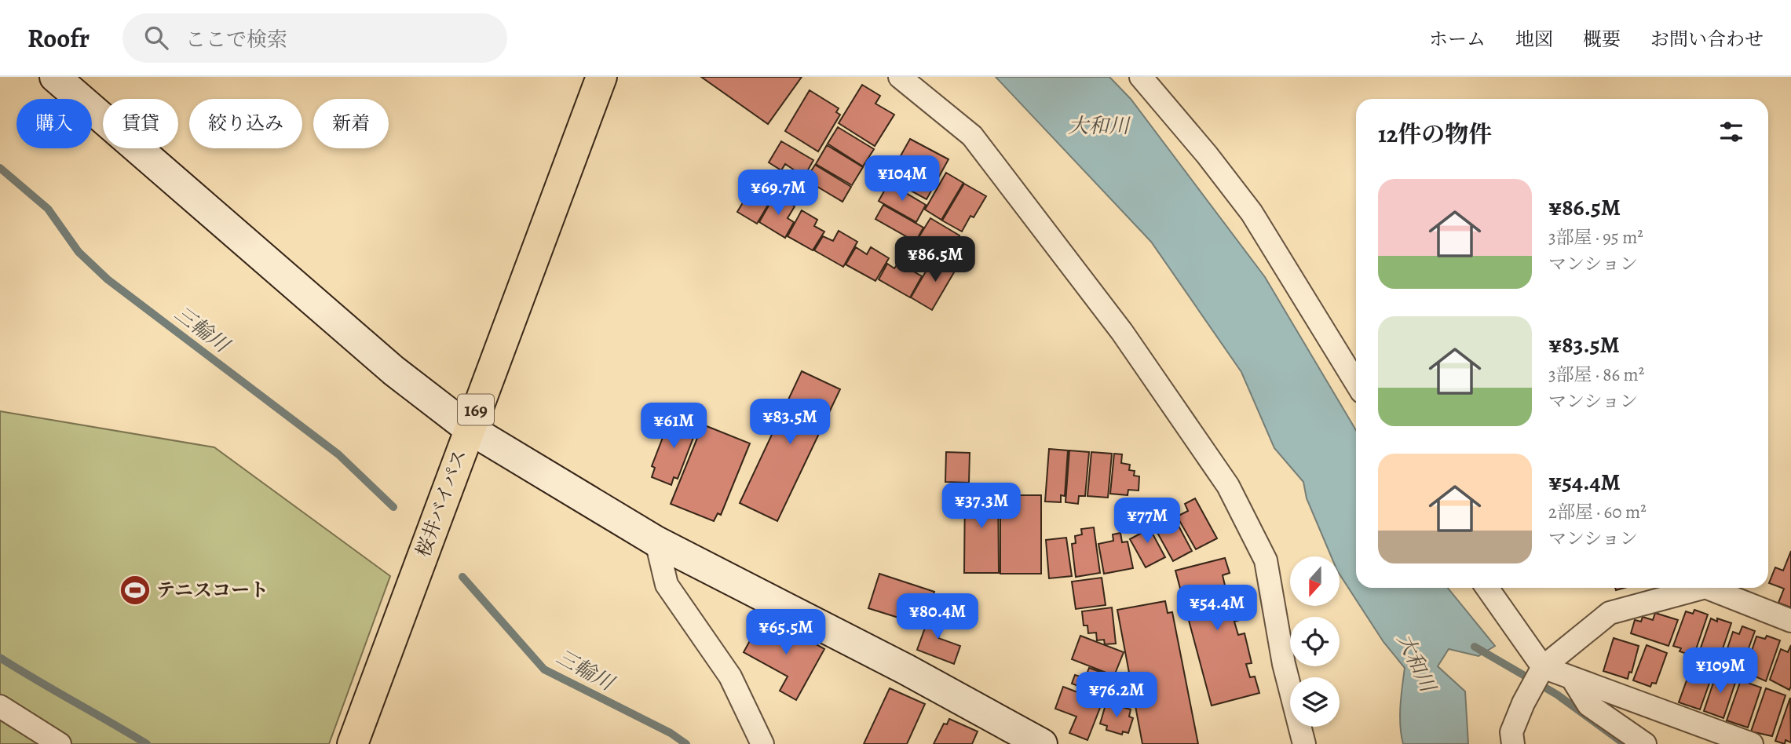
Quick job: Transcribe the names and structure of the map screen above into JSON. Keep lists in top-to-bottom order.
{
  "streets": {
    "highway": ["169", "桜井バイパス"]
  },
  "water": ["大和川", "三輪川"],
  "places": {
    "sports": ["テニスコート"]
  },
  "north": "bottom",
  "page": {
    "header": "Roofr",
    "search": "ここで検索",
    "nav": [
      "ホーム",
      "地図",
      "概要",
      "お問い合わせ"
    ],
    "chip": [
      "購入",
      "賃貸",
      "絞り込み",
      "新着"
    ],
    "heading": "12件の物件",
    "price": [
      "¥104M",
      "¥69.7M",
      "¥86.5M",
      "¥83.5M",
      "¥61M",
      "¥37.3M",
      "¥77M",
      "¥54.4M",
      "¥80.4M",
      "¥65.5M",
      "¥109M",
      "¥76.2M"
    ],
    "list": [
      {
        "name": "¥86.5M",
        "note": "3部屋 · 95 m² · マンション"
      },
      {
        "name": "¥83.5M",
        "note": "3部屋 · 86 m² · マンション"
      },
      {
        "name": "¥54.4M",
        "note": "2部屋 · 60 m² · マンション"
      }
    ]
  }
}
